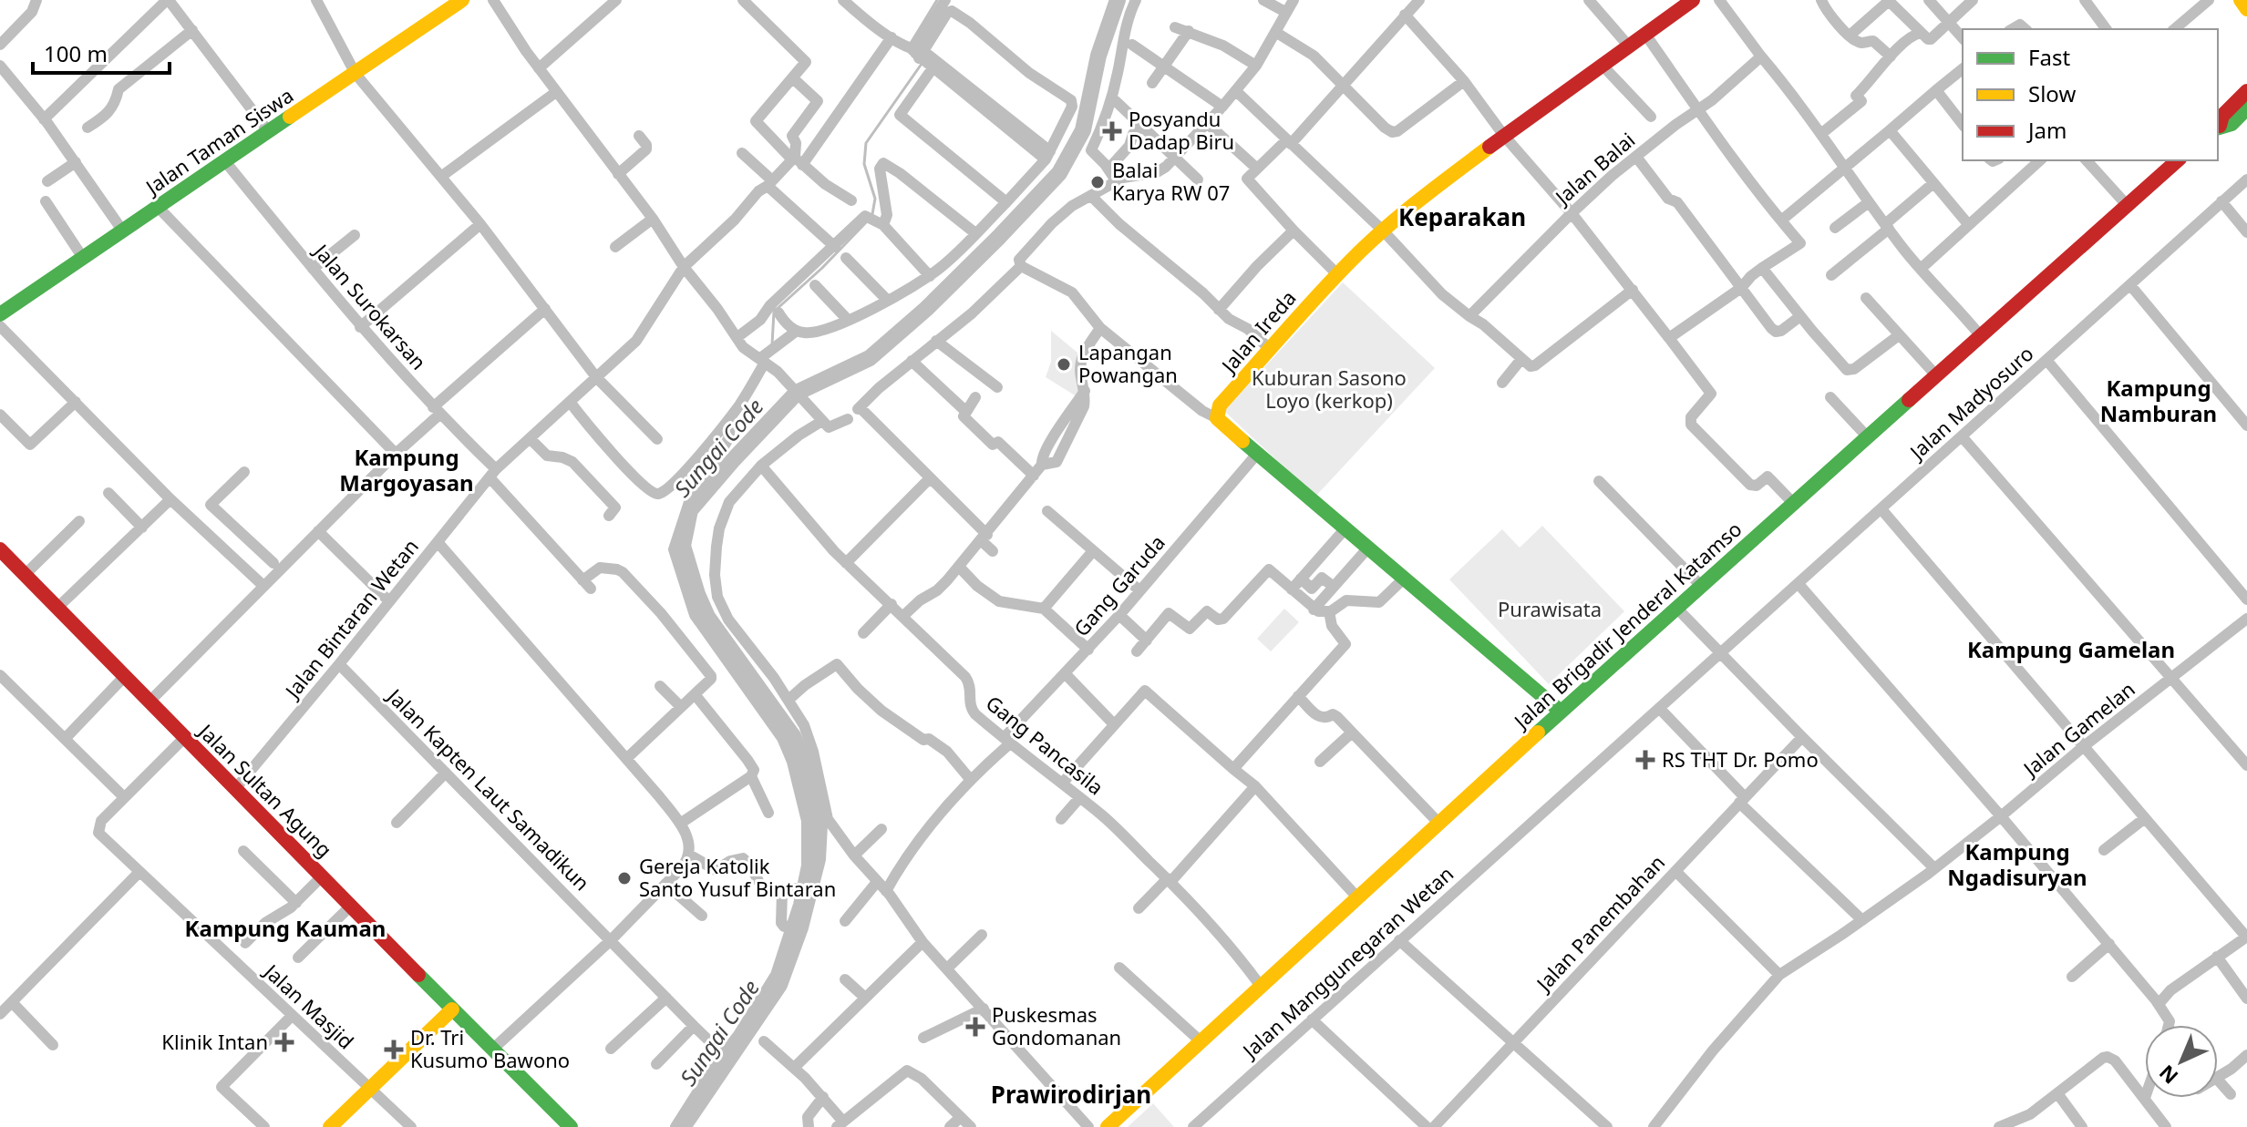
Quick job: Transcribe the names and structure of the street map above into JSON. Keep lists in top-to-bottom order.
{
  "streets": {
    "main road": [
      "Jalan Taman Siswa",
      "Jalan Ireda",
      "Jalan Brigadir Jenderal Katamso",
      "Jalan Sultan Agung"
    ],
    "street": [
      "Jalan Balai",
      "Jalan Surokarsan",
      "Jalan Madyosuro",
      "Gang Garuda",
      "Jalan Bintaran Wetan",
      "Jalan Gamelan",
      "Gang Pancasila",
      "Jalan Kapten Laut Samadikun",
      "Jalan Panembahan",
      "Jalan Manggunegaran Wetan",
      "Jalan Masjid"
    ]
  },
  "crossings": [
    ["Jalan Taman Siswa", "Jalan Surokarsan"],
    ["Jalan Surokarsan", "Jalan Bintaran Wetan"],
    ["Jalan Madyosuro", "Jalan Manggunegaran Wetan"],
    ["Gang Garuda", "Gang Pancasila"],
    ["Jalan Bintaran Wetan", "Jalan Kapten Laut Samadikun"],
    ["Jalan Bintaran Wetan", "Jalan Sultan Agung"],
    ["Jalan Brigadir Jenderal Katamso", "Gang Pancasila"]
  ],
  "districts": [
    "Keparakan",
    "Kampung Namburan",
    "Kampung Margoyasan",
    "Kampung Gamelan",
    "Kampung Ngadisuryan",
    "Kampung Kauman",
    "Prawirodirjan"
  ],
  "water": ["Sungai Code"],
  "parks": ["Kuburan Sasono Loyo (kerkop)", "Purawisata"],
  "places": {
    "health": [
      "Posyandu Dadap Biru",
      "RS THT Dr. Pomo",
      "Puskesmas Gondomanan",
      "Klinik Intan",
      "Dr. Tri Kusumo Bawono"
    ],
    "other": ["Balai Karya RW 07", "Lapangan Powangan", "Gereja Katolik Santo Yusuf Bintaran"]
  },
  "legend": ["Fast", "Slow", "Jam"],
  "scale_bar": "100 m",
  "north": "bottom left"
}
